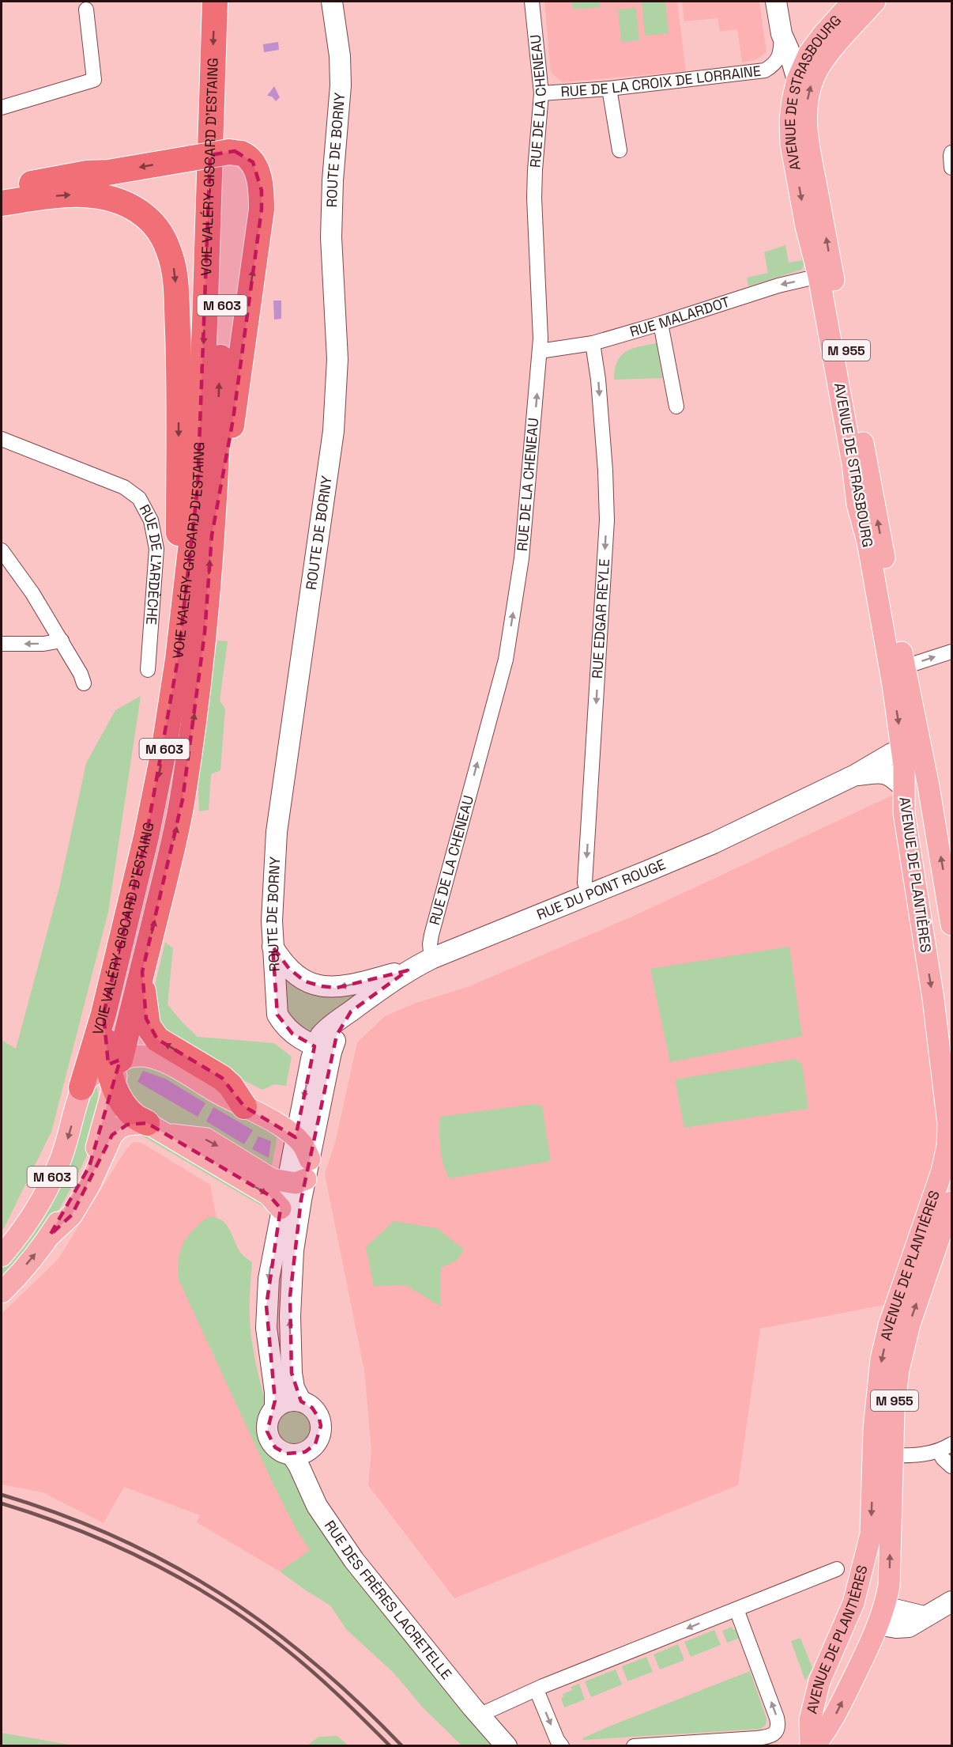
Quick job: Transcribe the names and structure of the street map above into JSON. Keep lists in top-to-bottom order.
{
  "streets": {
    "highway": ["VOIE VALÉRY-GISCARD D'ESTAING", "M 603"],
    "main road": [
      "AVENUE DE STRASBOURG",
      "ROUTE DE BORNY",
      "M 955",
      "AVENUE DE PLANTIÈRES",
      "RUE DU PONT ROUGE",
      "RUE DES FRÈRES LACRETELLE"
    ],
    "street": [
      "RUE DE LA CROIX DE LORRAINE",
      "RUE DE LA CHENEAU",
      "RUE MALARDOT",
      "RUE DE L'ARDÈCHE",
      "RUE EDGAR REYLE"
    ]
  },
  "crossings": [
    ["RUE DE LA CROIX DE LORRAINE", "RUE DE LA CHENEAU"],
    ["AVENUE DE STRASBOURG", "RUE MALARDOT"],
    ["AVENUE DE STRASBOURG", "AVENUE DE PLANTIÈRES"],
    ["AVENUE DE STRASBOURG", "RUE DU PONT ROUGE"],
    ["RUE DE LA CHENEAU", "RUE MALARDOT"],
    ["RUE DE LA CHENEAU", "RUE DU PONT ROUGE"],
    ["ROUTE DE BORNY", "RUE DU PONT ROUGE"],
    ["VOIE VALÉRY-GISCARD D'ESTAING", "M 603"],
    ["RUE MALARDOT", "RUE EDGAR REYLE"],
    ["RUE EDGAR REYLE", "RUE DU PONT ROUGE"],
    ["AVENUE DE PLANTIÈRES", "RUE DU PONT ROUGE"]
  ],
  "one_way": ["RUE DE LA CHENEAU", "RUE MALARDOT", "RUE EDGAR REYLE"]
}
